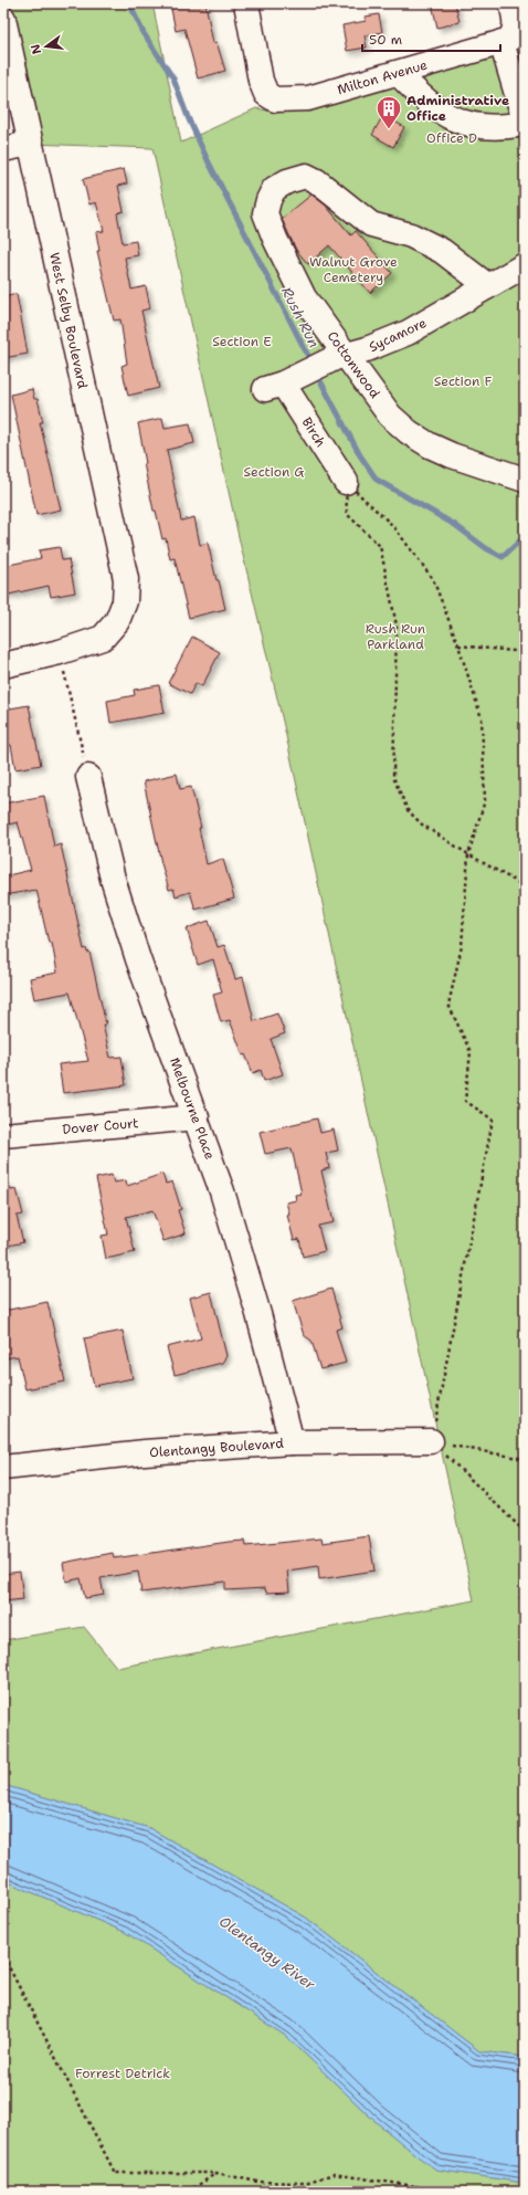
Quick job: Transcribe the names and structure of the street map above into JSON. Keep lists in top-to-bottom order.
{
  "streets": {
    "street": [
      "Milton Avenue",
      "West Selby Boulevard",
      "Sycamore",
      "Cottonwood",
      "Birch",
      "Melbourne Place",
      "Dover Court",
      "Olentangy Boulevard"
    ]
  },
  "crossings": [
    ["Sycamore", "Cottonwood"],
    ["Sycamore", "Birch"],
    ["Melbourne Place", "Dover Court"],
    ["Melbourne Place", "Olentangy Boulevard"]
  ],
  "water": ["Rush Run", "Olentangy River"],
  "parks": [
    "Office D",
    "Walnut Grove Cemetery",
    "Section E",
    "Section F",
    "Section G",
    "Rush Run Parkland",
    "Forrest Detrick"
  ],
  "places": {
    "building": ["Administrative Office"]
  },
  "scale_bar": "50 m",
  "north": "left"
}
